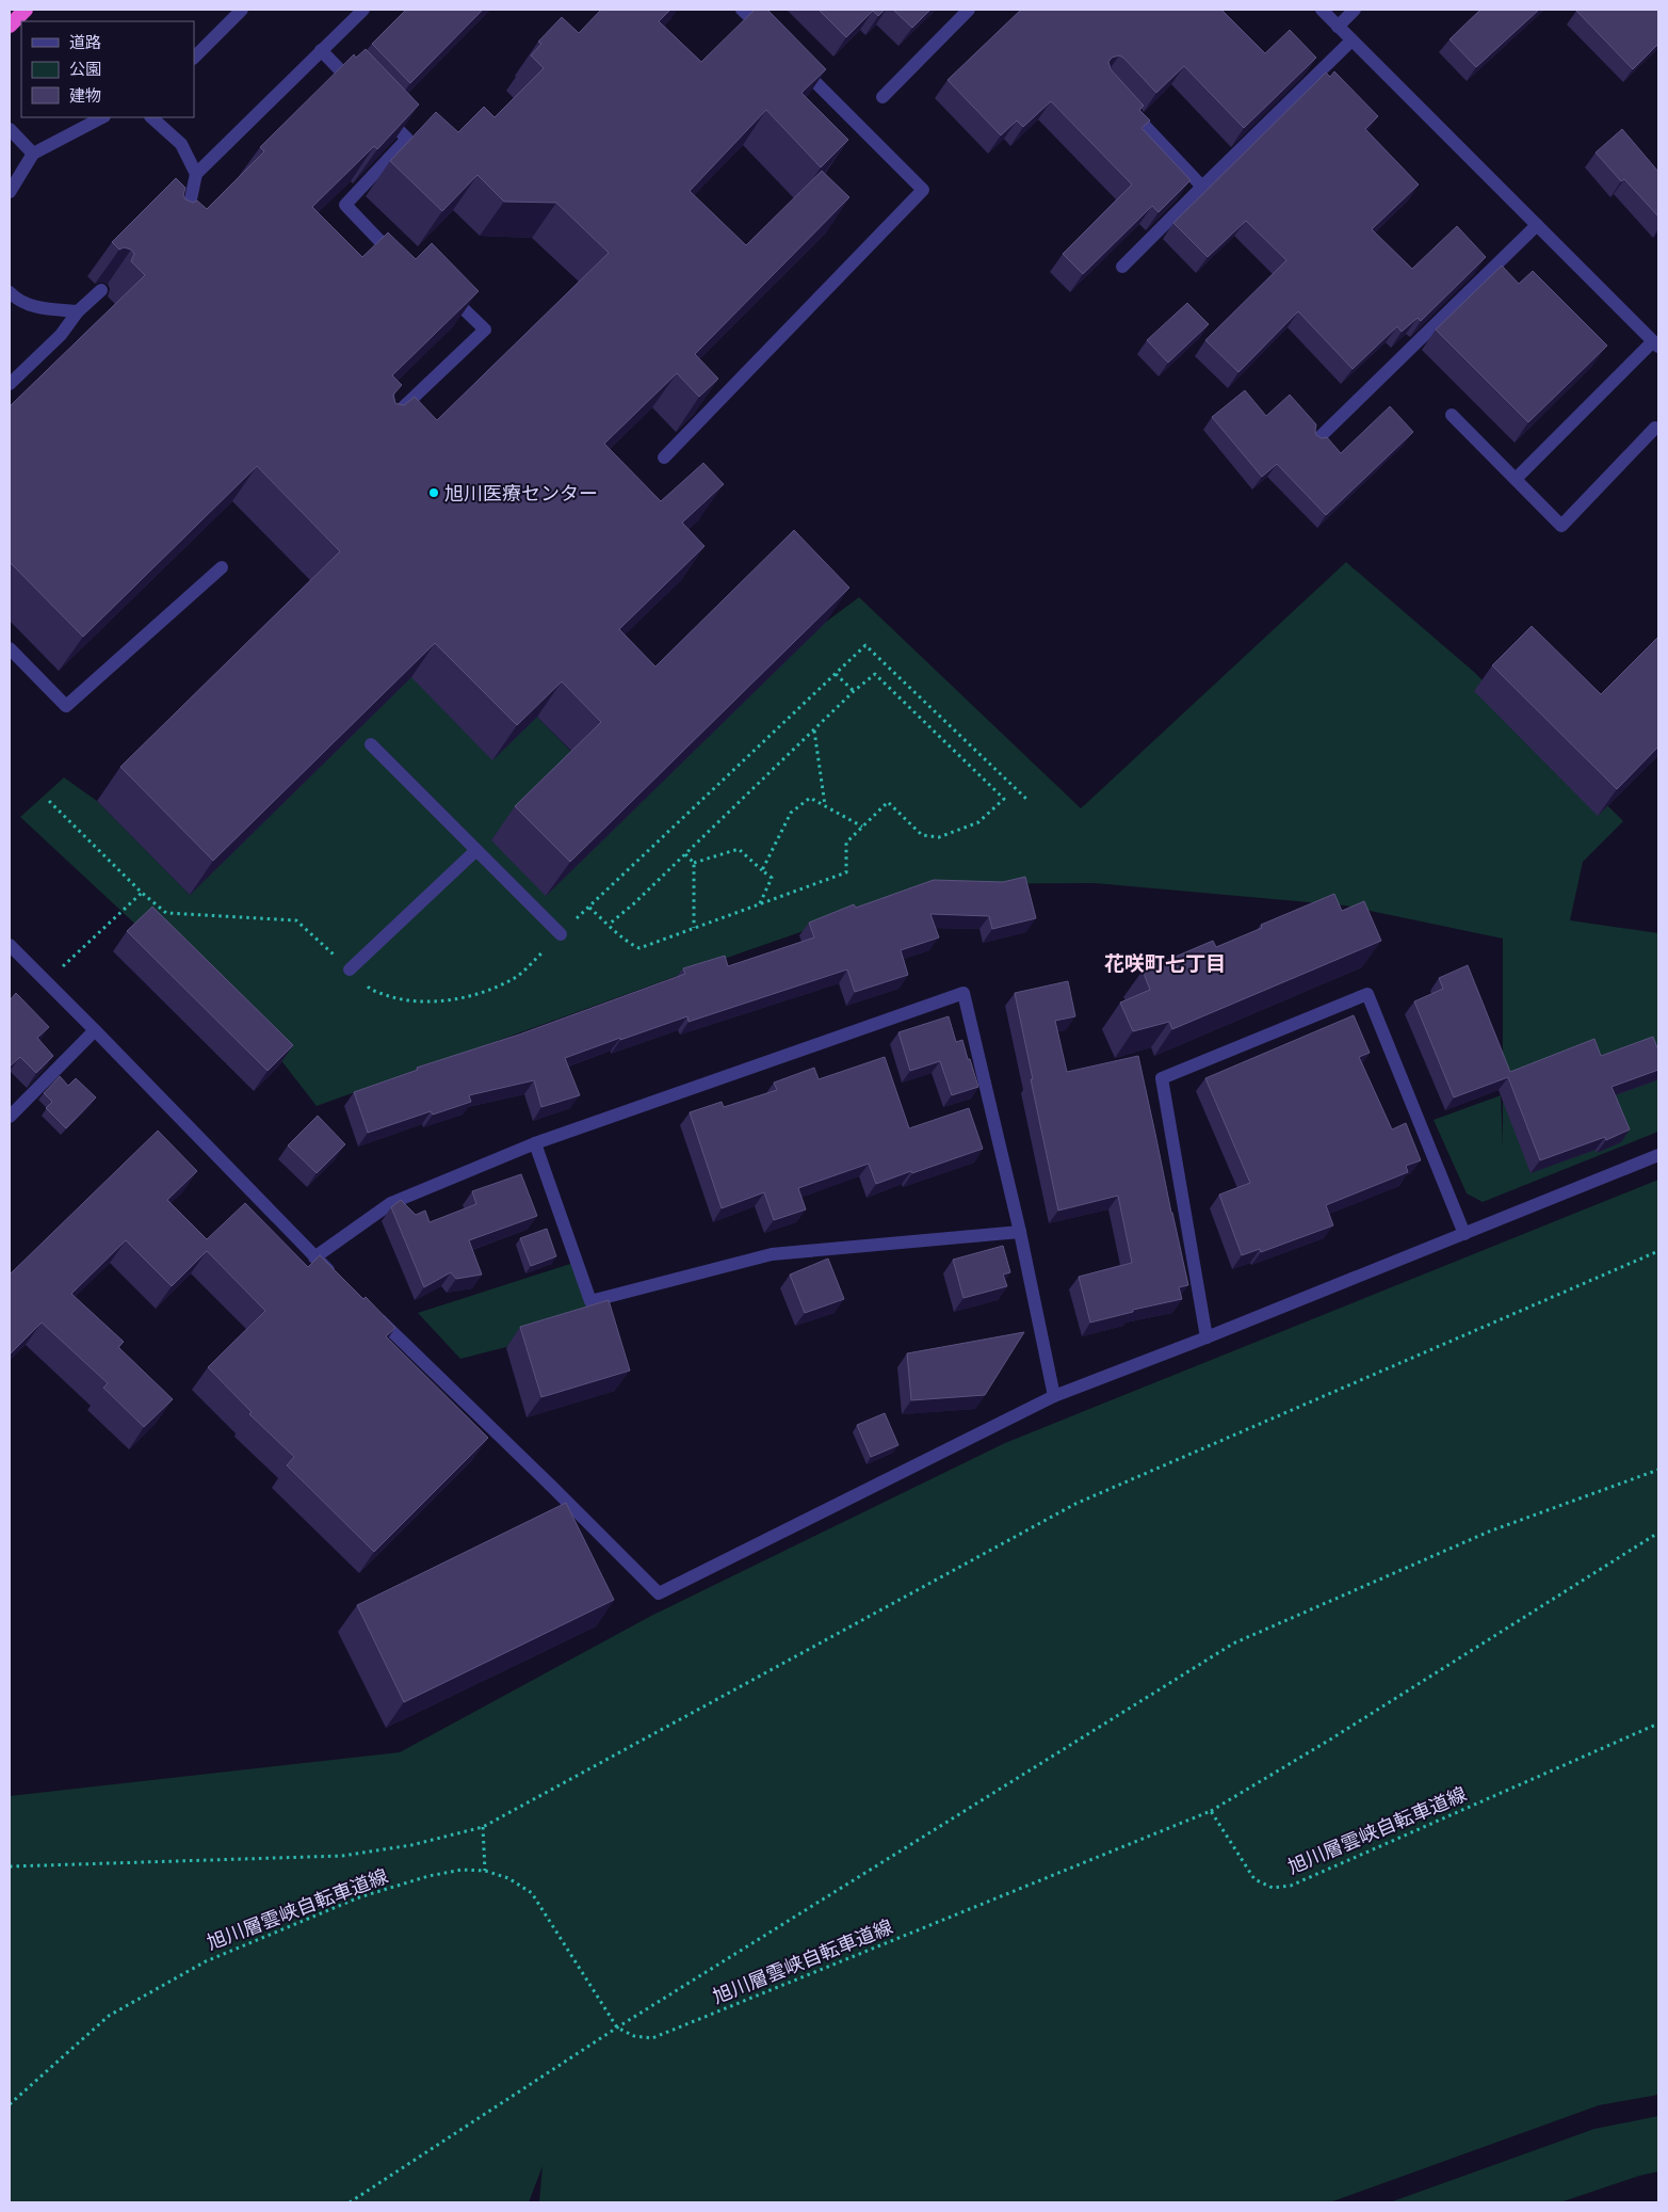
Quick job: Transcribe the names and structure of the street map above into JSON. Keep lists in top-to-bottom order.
{
  "streets": {
    "path": ["旭川層雲峡自転車道線"]
  },
  "districts": ["花咲町七丁目"],
  "places": ["旭川医療センター"],
  "legend": ["道路", "公園", "建物"]
}
